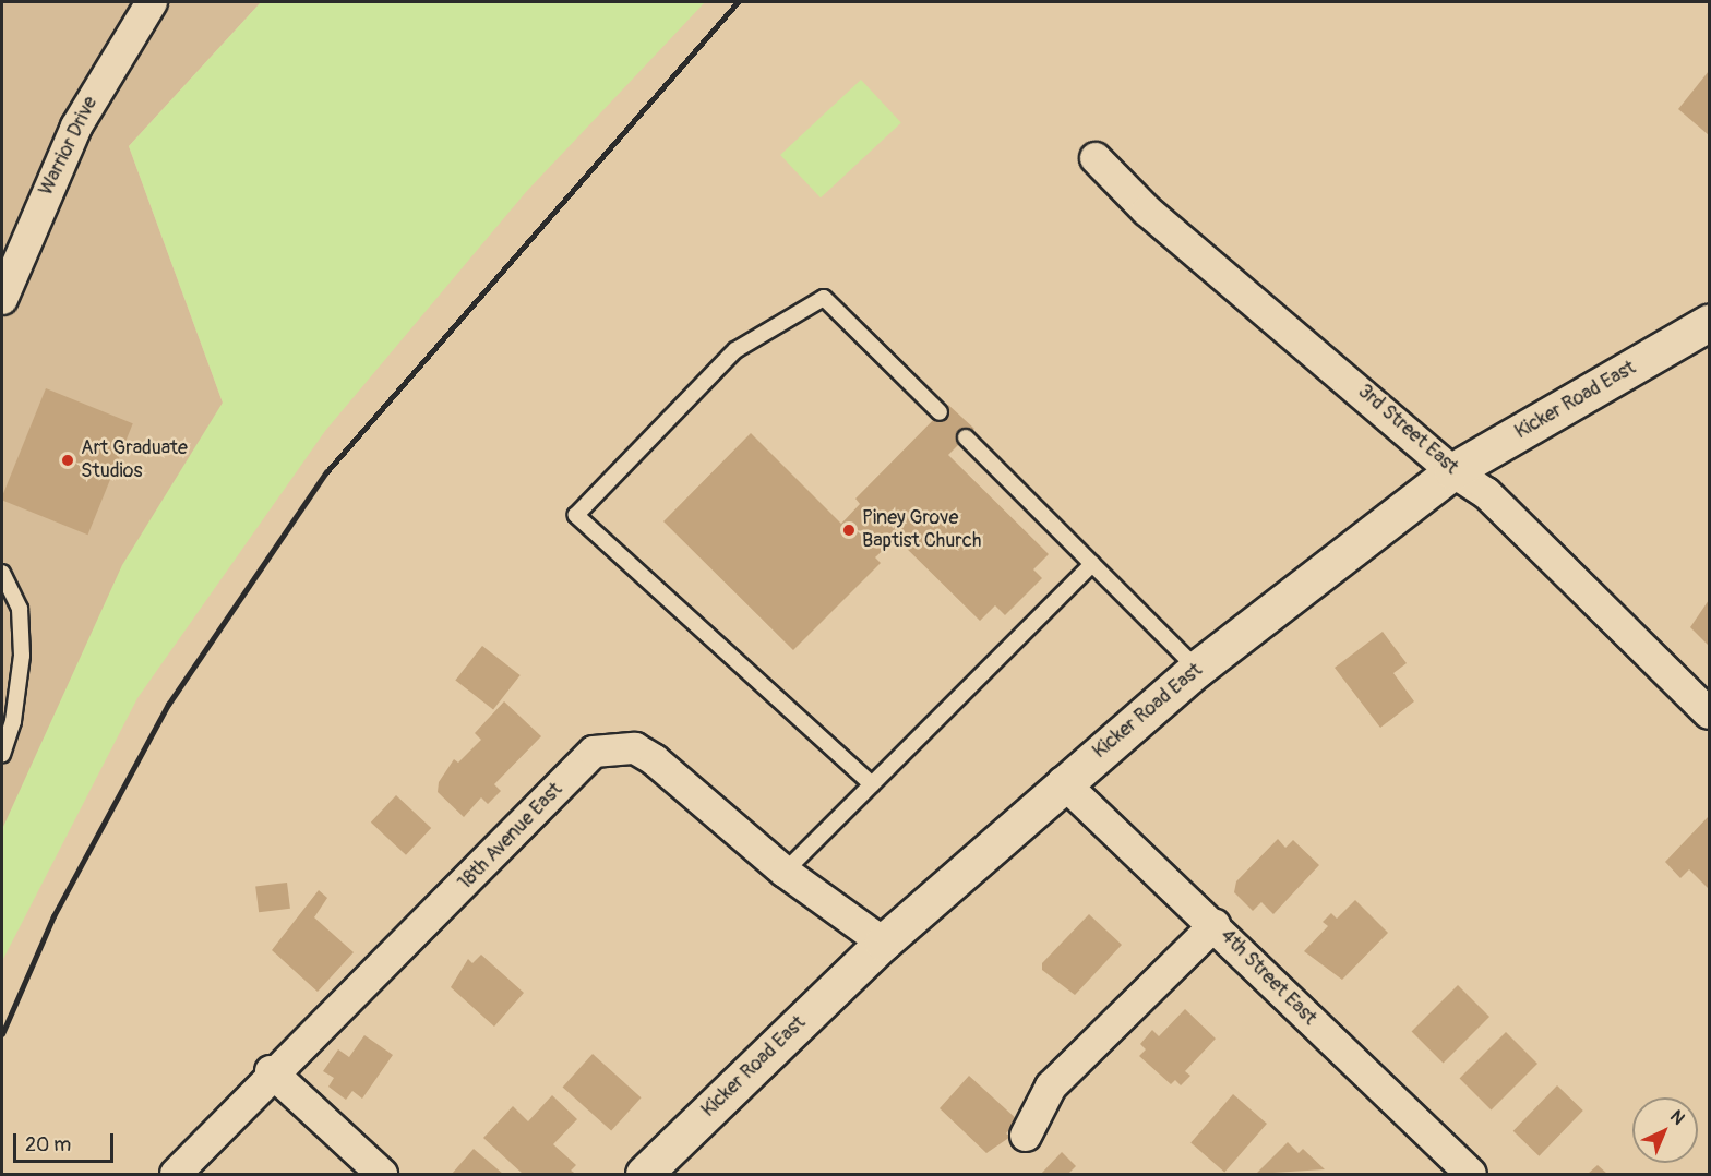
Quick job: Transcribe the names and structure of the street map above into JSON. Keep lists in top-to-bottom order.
{
  "streets": {
    "main road": ["Kicker Road East"],
    "street": [
      "Warrior Drive",
      "3rd Street East",
      "18th Avenue East",
      "4th Street East"
    ]
  },
  "crossings": [
    ["Kicker Road East", "3rd Street East"],
    ["Kicker Road East", "18th Avenue East"],
    ["Kicker Road East", "4th Street East"]
  ],
  "places": ["Art Graduate Studios", "Piney Grove Baptist Church"],
  "scale_bar": "20 m",
  "north": "top right"
}
